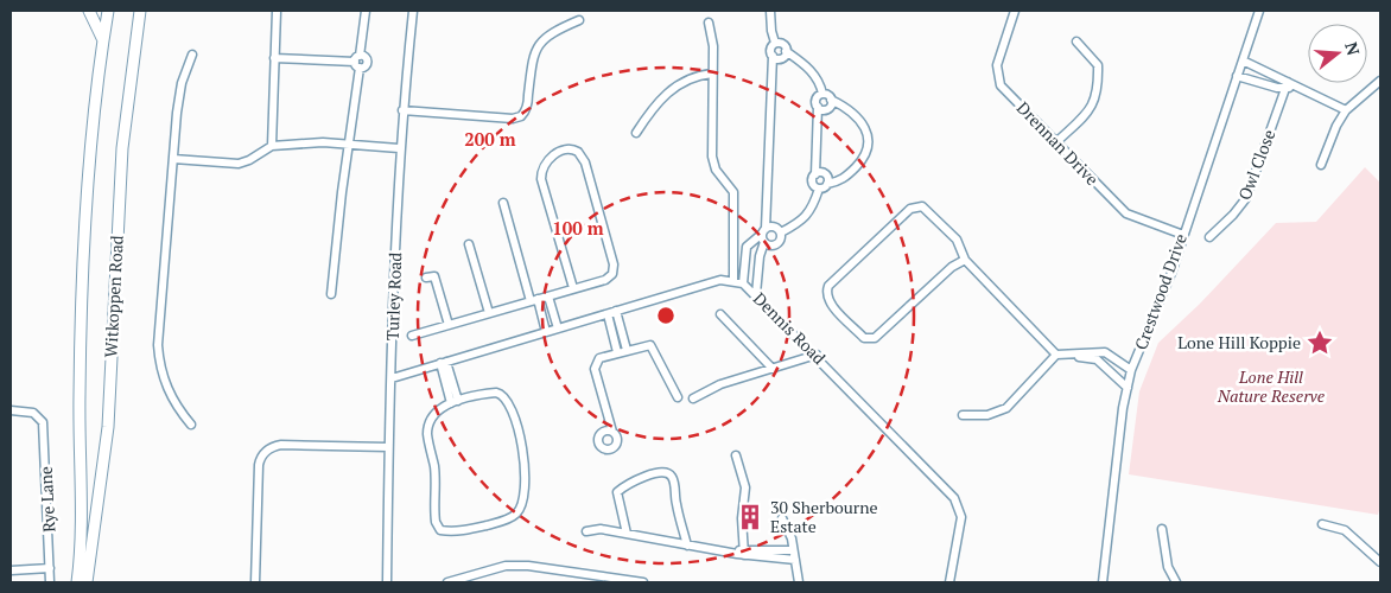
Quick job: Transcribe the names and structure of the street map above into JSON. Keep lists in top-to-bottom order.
{
  "streets": {
    "main road": ["Witkoppen Road"],
    "street": [
      "Drennan Drive",
      "Owl Close",
      "Crestwood Drive",
      "Turley Road",
      "Dennis Road",
      "Rye Lane"
    ]
  },
  "crossings": [
    ["Drennan Drive", "Crestwood Drive"],
    ["Turley Road", "Dennis Road"]
  ],
  "parks": ["Lone Hill Nature Reserve"],
  "places": {
    "place": ["Lone Hill Koppie"],
    "building": ["30 Sherbourne Estate"]
  },
  "north": "right",
  "rings": ["200 m", "100 m"]
}
